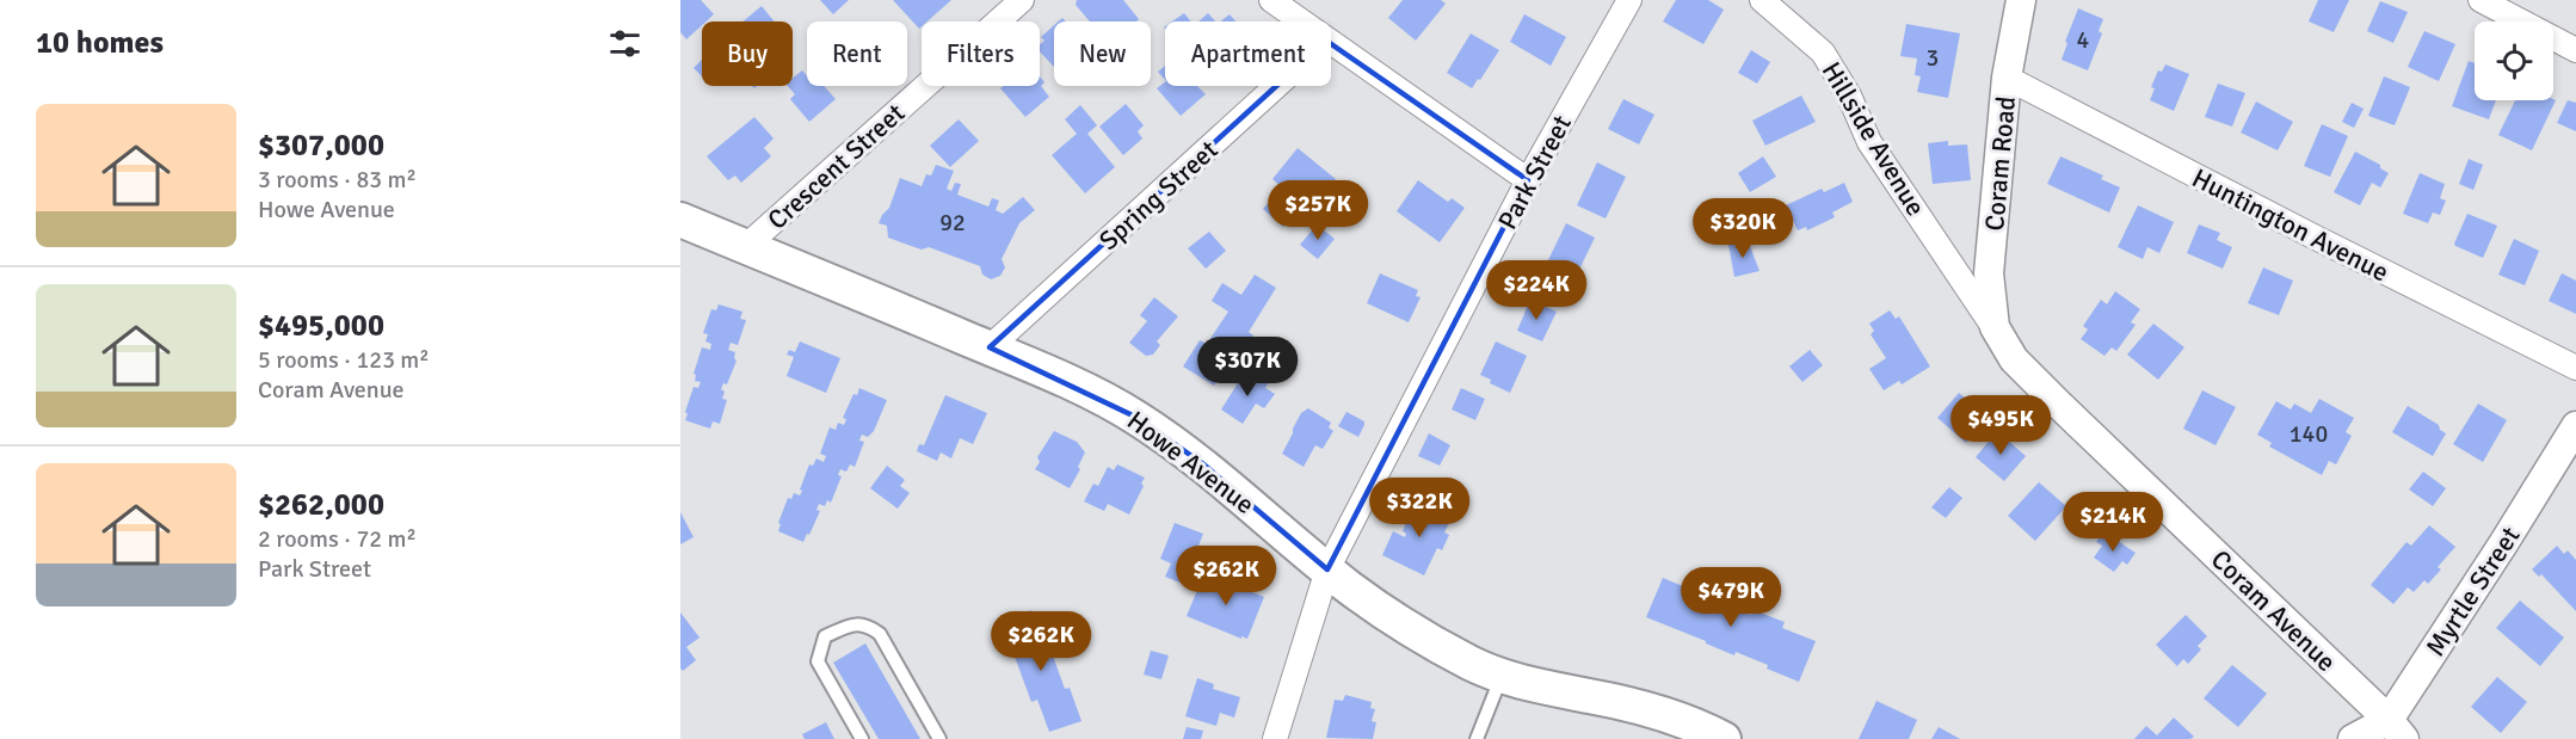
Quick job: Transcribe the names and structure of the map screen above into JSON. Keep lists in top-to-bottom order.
{
  "streets": {
    "main road": ["Howe Avenue"],
    "street": [
      "Hillside Avenue",
      "Coram Road",
      "Crescent Street",
      "Park Street",
      "Spring Street",
      "Huntington Avenue",
      "Myrtle Street",
      "Coram Avenue"
    ]
  },
  "crossings": [
    ["Hillside Avenue", "Coram Road"],
    ["Hillside Avenue", "Coram Avenue"],
    ["Coram Road", "Huntington Avenue"],
    ["Coram Road", "Coram Avenue"],
    ["Crescent Street", "Howe Avenue"],
    ["Park Street", "Howe Avenue"],
    ["Spring Street", "Howe Avenue"],
    ["Myrtle Street", "Coram Avenue"]
  ],
  "house_numbers": [
    "4",
    "3",
    "92",
    "140"
  ],
  "page": {
    "heading": "10 homes",
    "chip": [
      "Buy",
      "Rent",
      "Filters",
      "New",
      "Apartment"
    ],
    "list": [
      {
        "name": "$307,000",
        "note": "3 rooms · 83 m² · Howe Avenue"
      },
      {
        "name": "$495,000",
        "note": "5 rooms · 123 m² · Coram Avenue"
      },
      {
        "name": "$262,000",
        "note": "2 rooms · 72 m² · Park Street"
      }
    ],
    "price": [
      "$257K",
      "$320K",
      "$224K",
      "$307K",
      "$495K",
      "$322K",
      "$214K",
      "$262K",
      "$479K",
      "$262K"
    ]
  }
}
